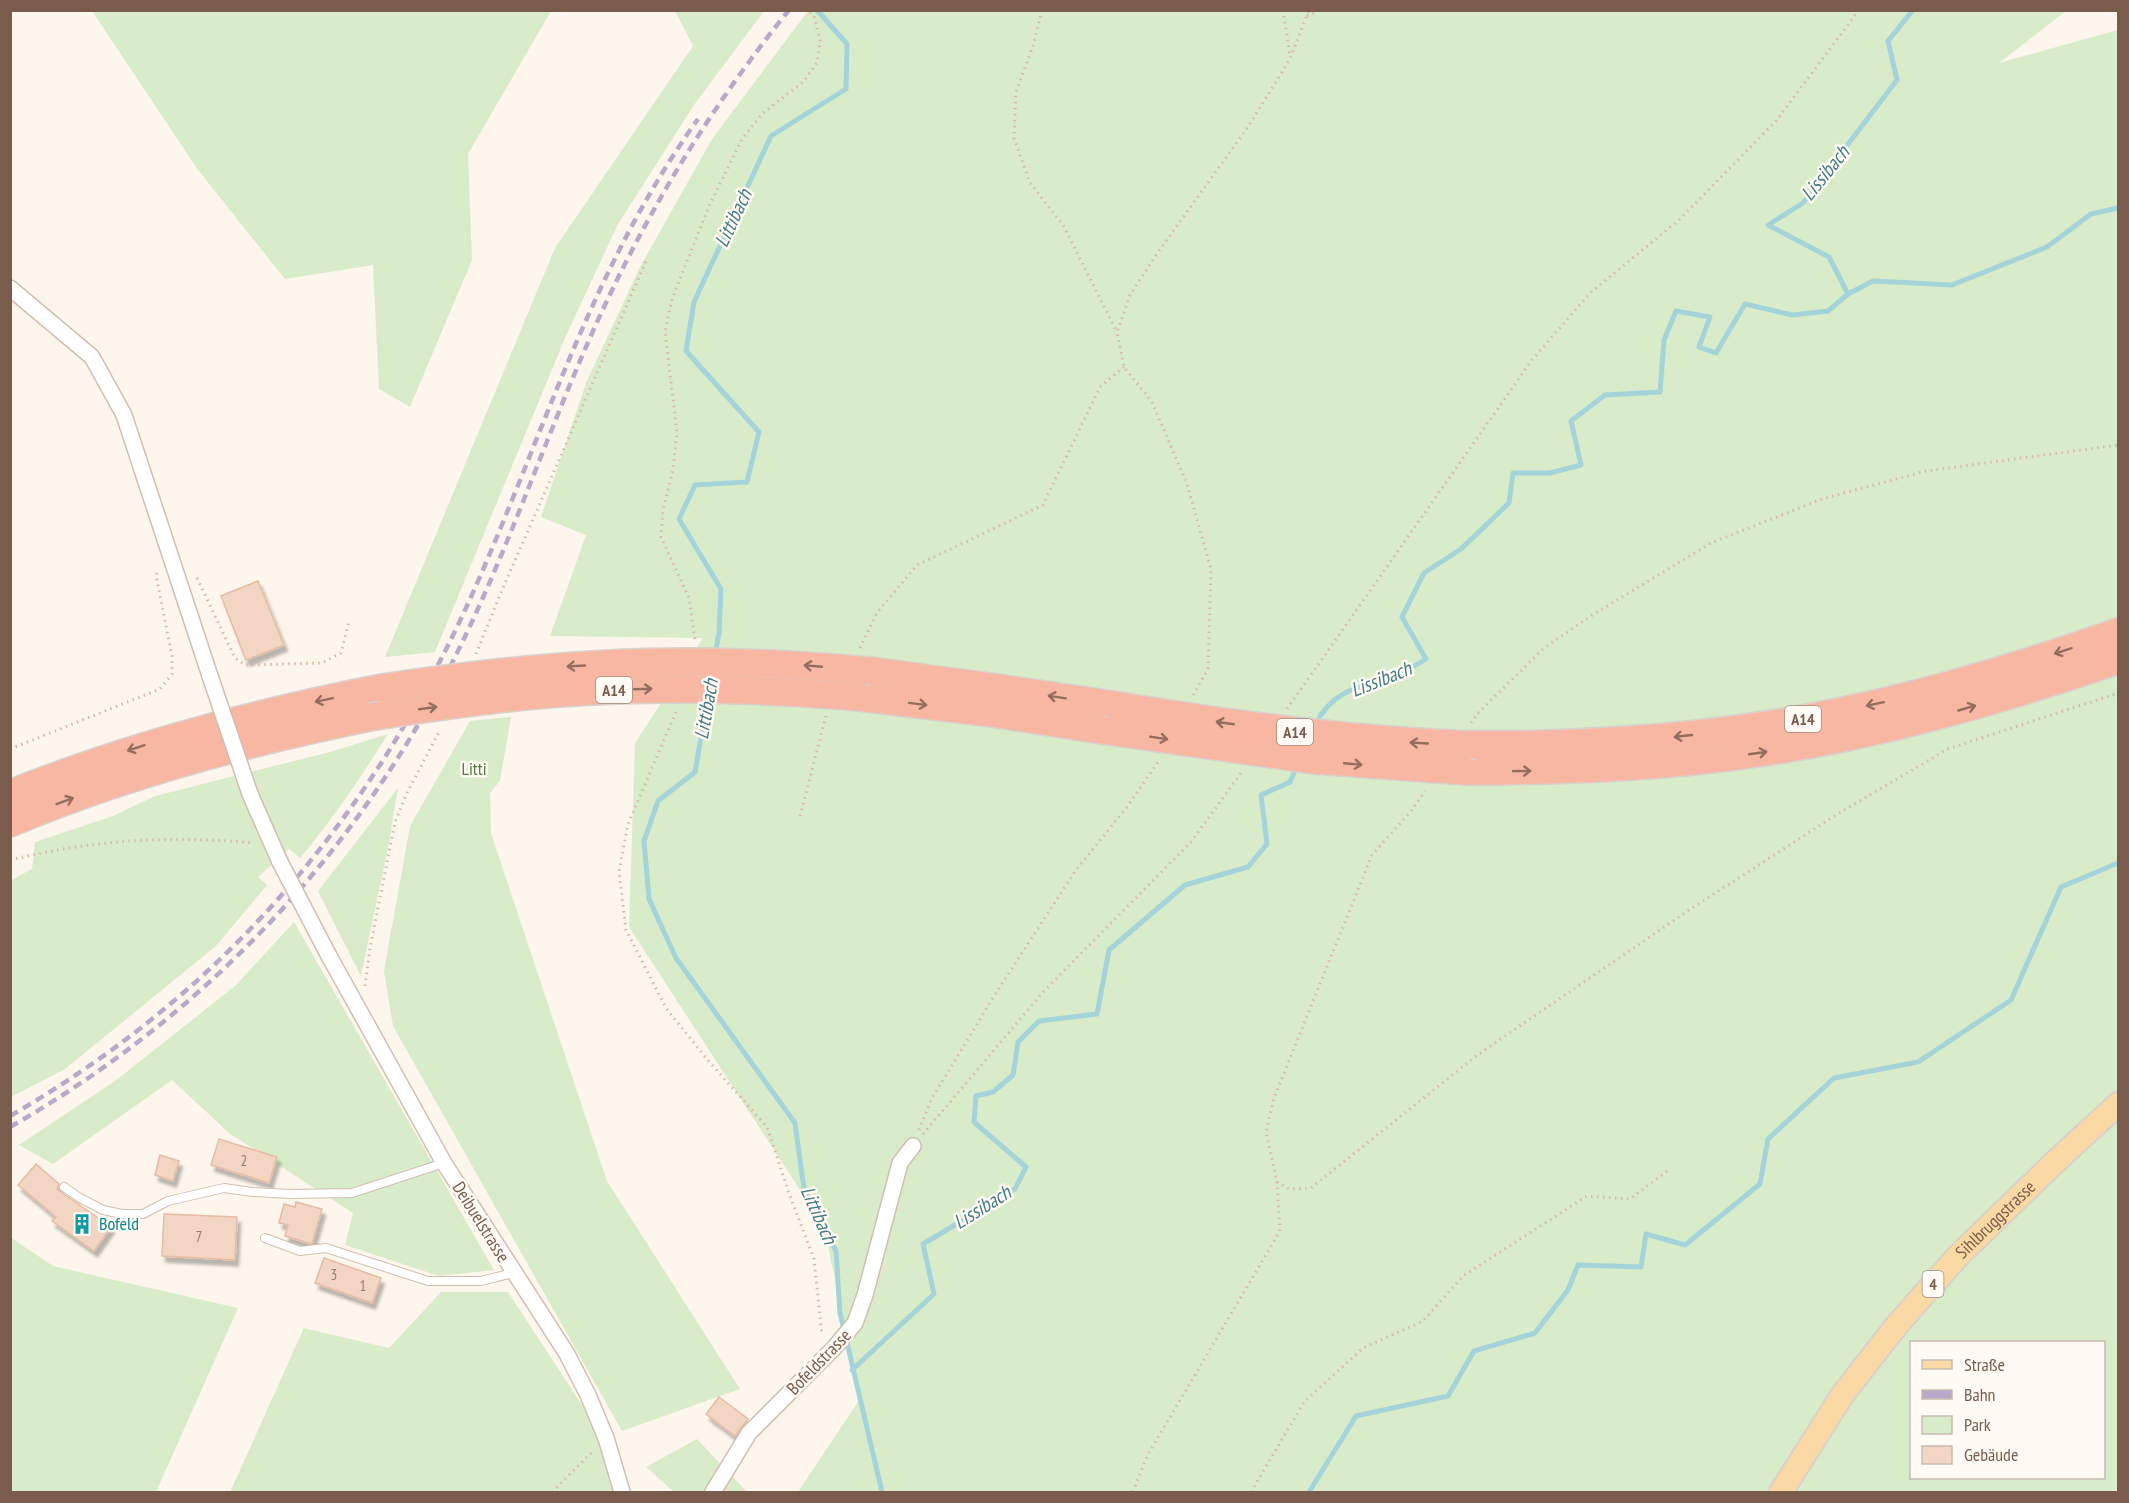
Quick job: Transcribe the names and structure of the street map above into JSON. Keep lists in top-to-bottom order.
{
  "streets": {
    "highway": ["A14"],
    "main road": ["Sihlbruggstrasse", "4"],
    "street": ["Deibuelstrasse", "Bofeldstrasse"]
  },
  "water": ["Lissibach", "Littibach"],
  "parks": ["Litti"],
  "places": {
    "building": ["Bofeld"]
  },
  "house_numbers": [
    "2",
    "7",
    "3",
    "1"
  ],
  "legend": [
    "Straße",
    "Bahn",
    "Park",
    "Gebäude"
  ]
}
